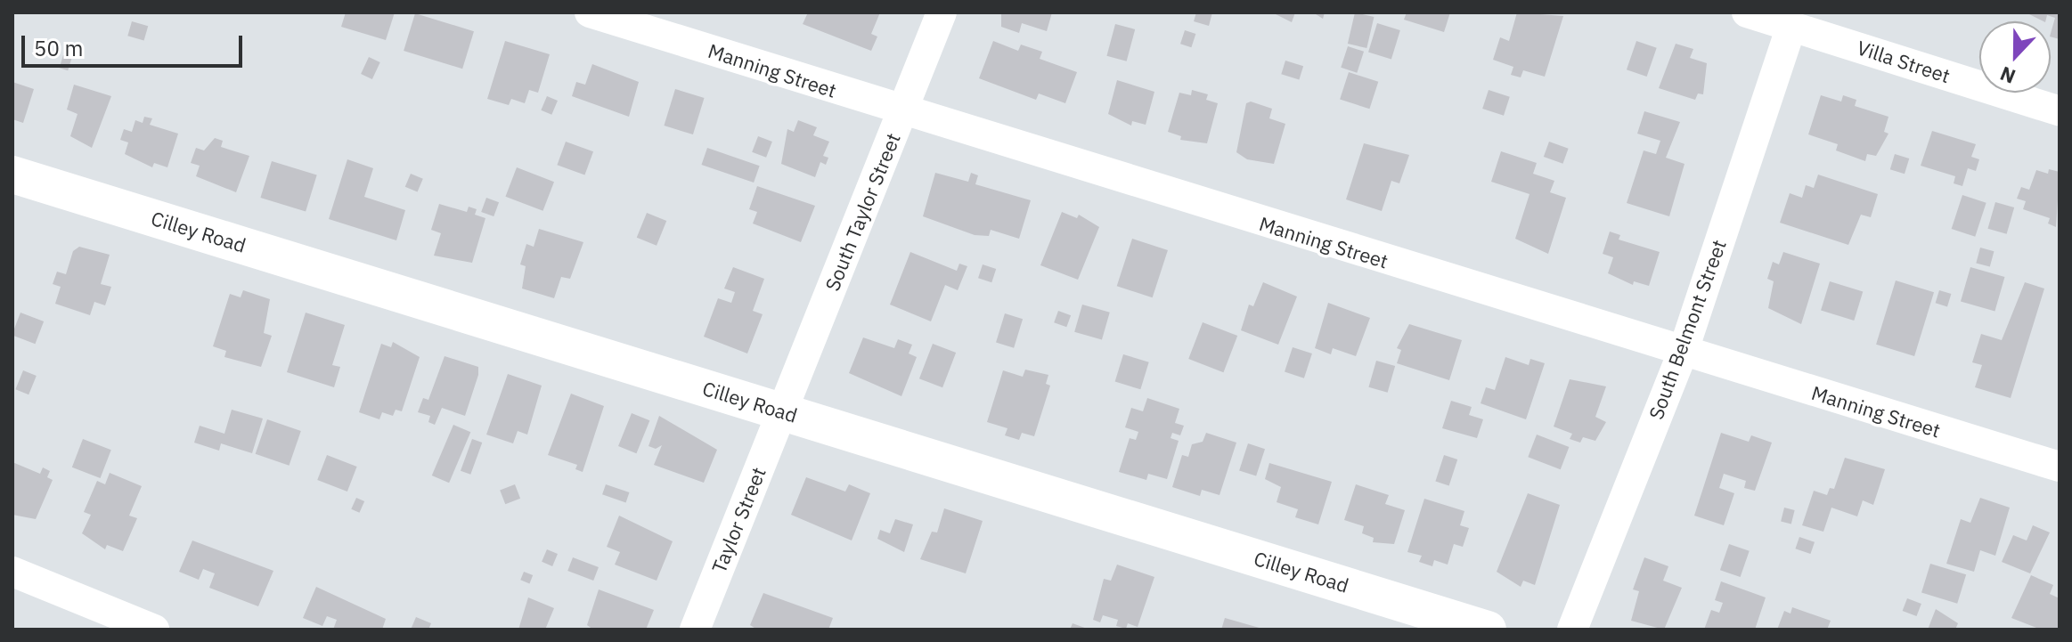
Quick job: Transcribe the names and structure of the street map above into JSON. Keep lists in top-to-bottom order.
{
  "streets": {
    "street": [
      "Villa Street",
      "Manning Street",
      "South Taylor Street",
      "Cilley Road",
      "South Belmont Street",
      "Taylor Street"
    ]
  },
  "crossings": [
    ["Villa Street", "South Belmont Street"],
    ["Manning Street", "South Taylor Street"],
    ["Manning Street", "South Belmont Street"],
    ["South Taylor Street", "Cilley Road"],
    ["South Taylor Street", "Taylor Street"],
    ["Cilley Road", "Taylor Street"]
  ],
  "scale_bar": "50 m",
  "north": "bottom"
}
